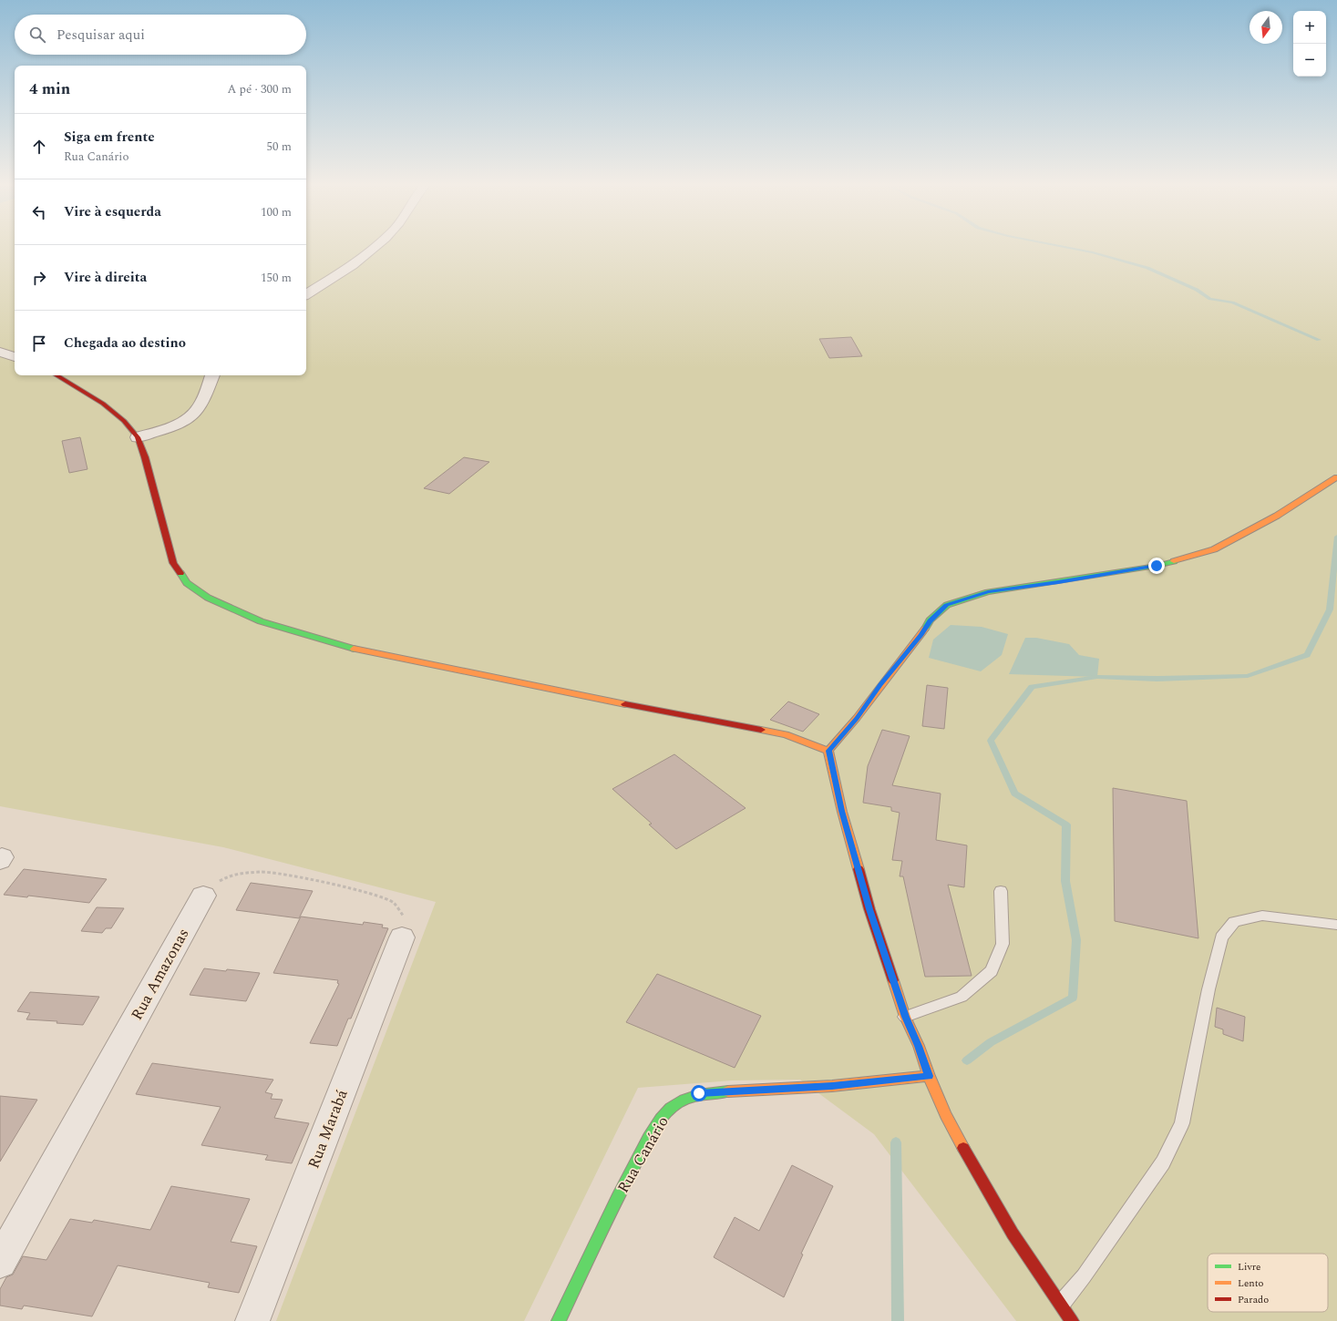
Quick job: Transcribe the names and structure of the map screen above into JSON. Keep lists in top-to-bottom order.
{
  "streets": {
    "street": ["Rua Amazonas", "Rua Marabá", "Rua Canário"]
  },
  "legend": ["Livre", "Lento", "Parado"],
  "north": "bottom",
  "page": {
    "map_buttons": ["+", "−"],
    "search": "Pesquisar aqui",
    "heading": ["4 min", "A pé · 300 m"],
    "list": [
      ["Siga em frente", "Rua Canário", "50 m"],
      ["Vire à esquerda", "100 m"],
      ["Vire à direita", "150 m"],
      "Chegada ao destino"
    ]
  }
}
